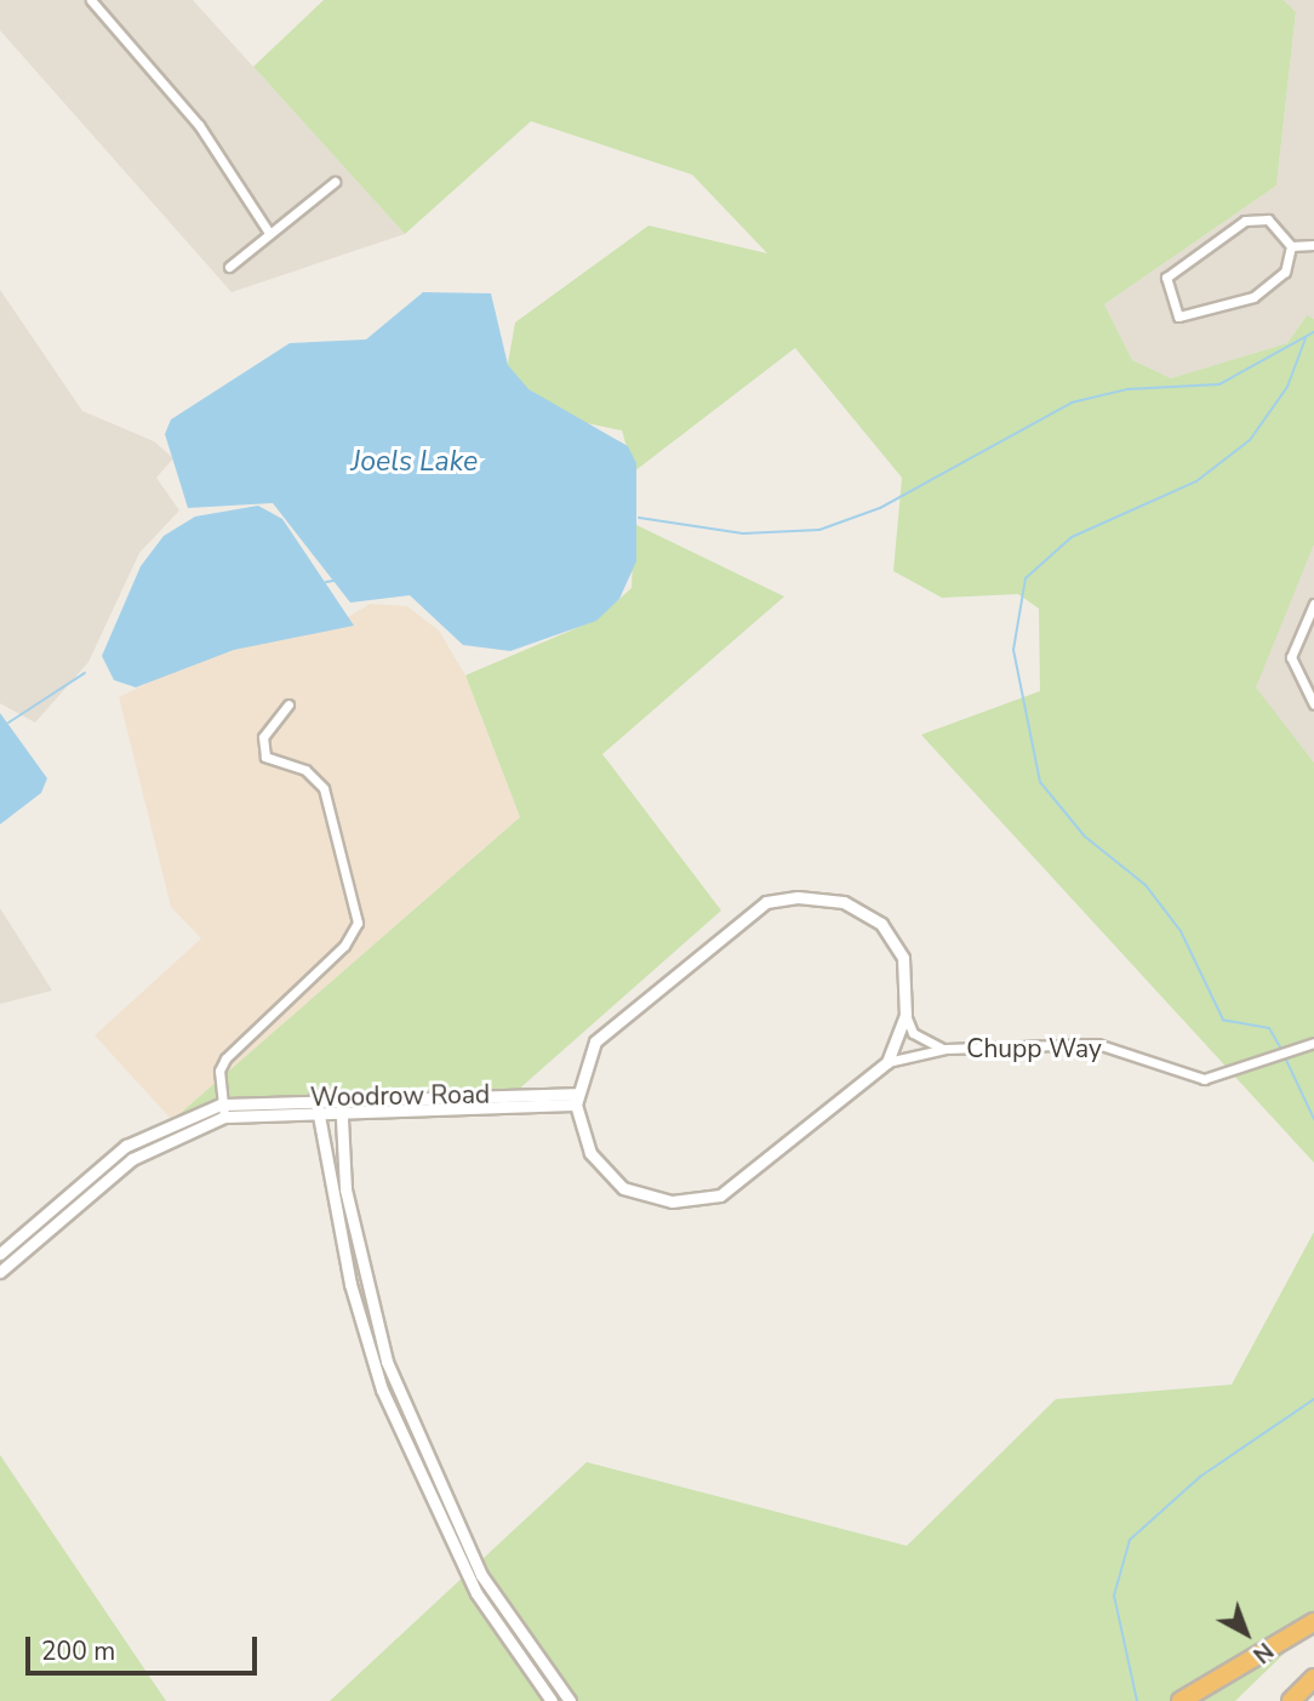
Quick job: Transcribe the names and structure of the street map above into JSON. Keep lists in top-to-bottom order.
{
  "streets": {
    "street": ["Chupp Way", "Woodrow Road"]
  },
  "water": ["Joels Lake"],
  "scale_bar": "200 m",
  "north": "bottom right"
}
